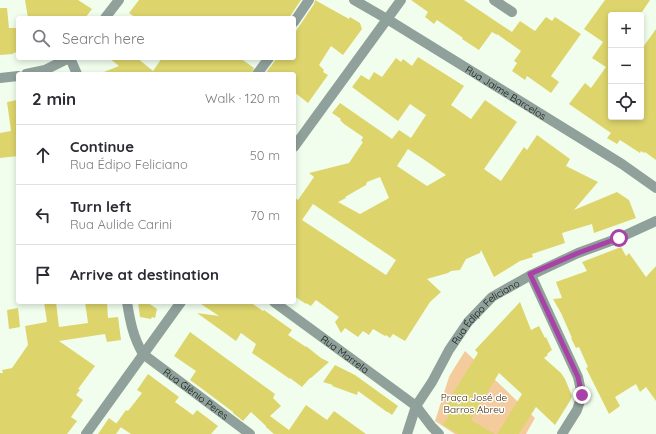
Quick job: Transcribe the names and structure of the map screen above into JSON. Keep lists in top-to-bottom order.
{
  "streets": {
    "street": [
      "Rua Jaime Barcelos",
      "Rua Édipo Feliciano",
      "Rua Marrela",
      "Rua Glênio Peres"
    ]
  },
  "crossings": [
    ["Rua Édipo Feliciano", "Rua Marrela"]
  ],
  "parks": ["Praça José de Barros Abreu"],
  "page": {
    "map_buttons": ["+", "−"],
    "search": "Search here",
    "heading": ["2 min", "Walk · 120 m"],
    "list": [
      ["Continue", "Rua Édipo Feliciano", "50 m"],
      ["Turn left", "Rua Aulide Carini", "70 m"],
      "Arrive at destination"
    ]
  }
}
